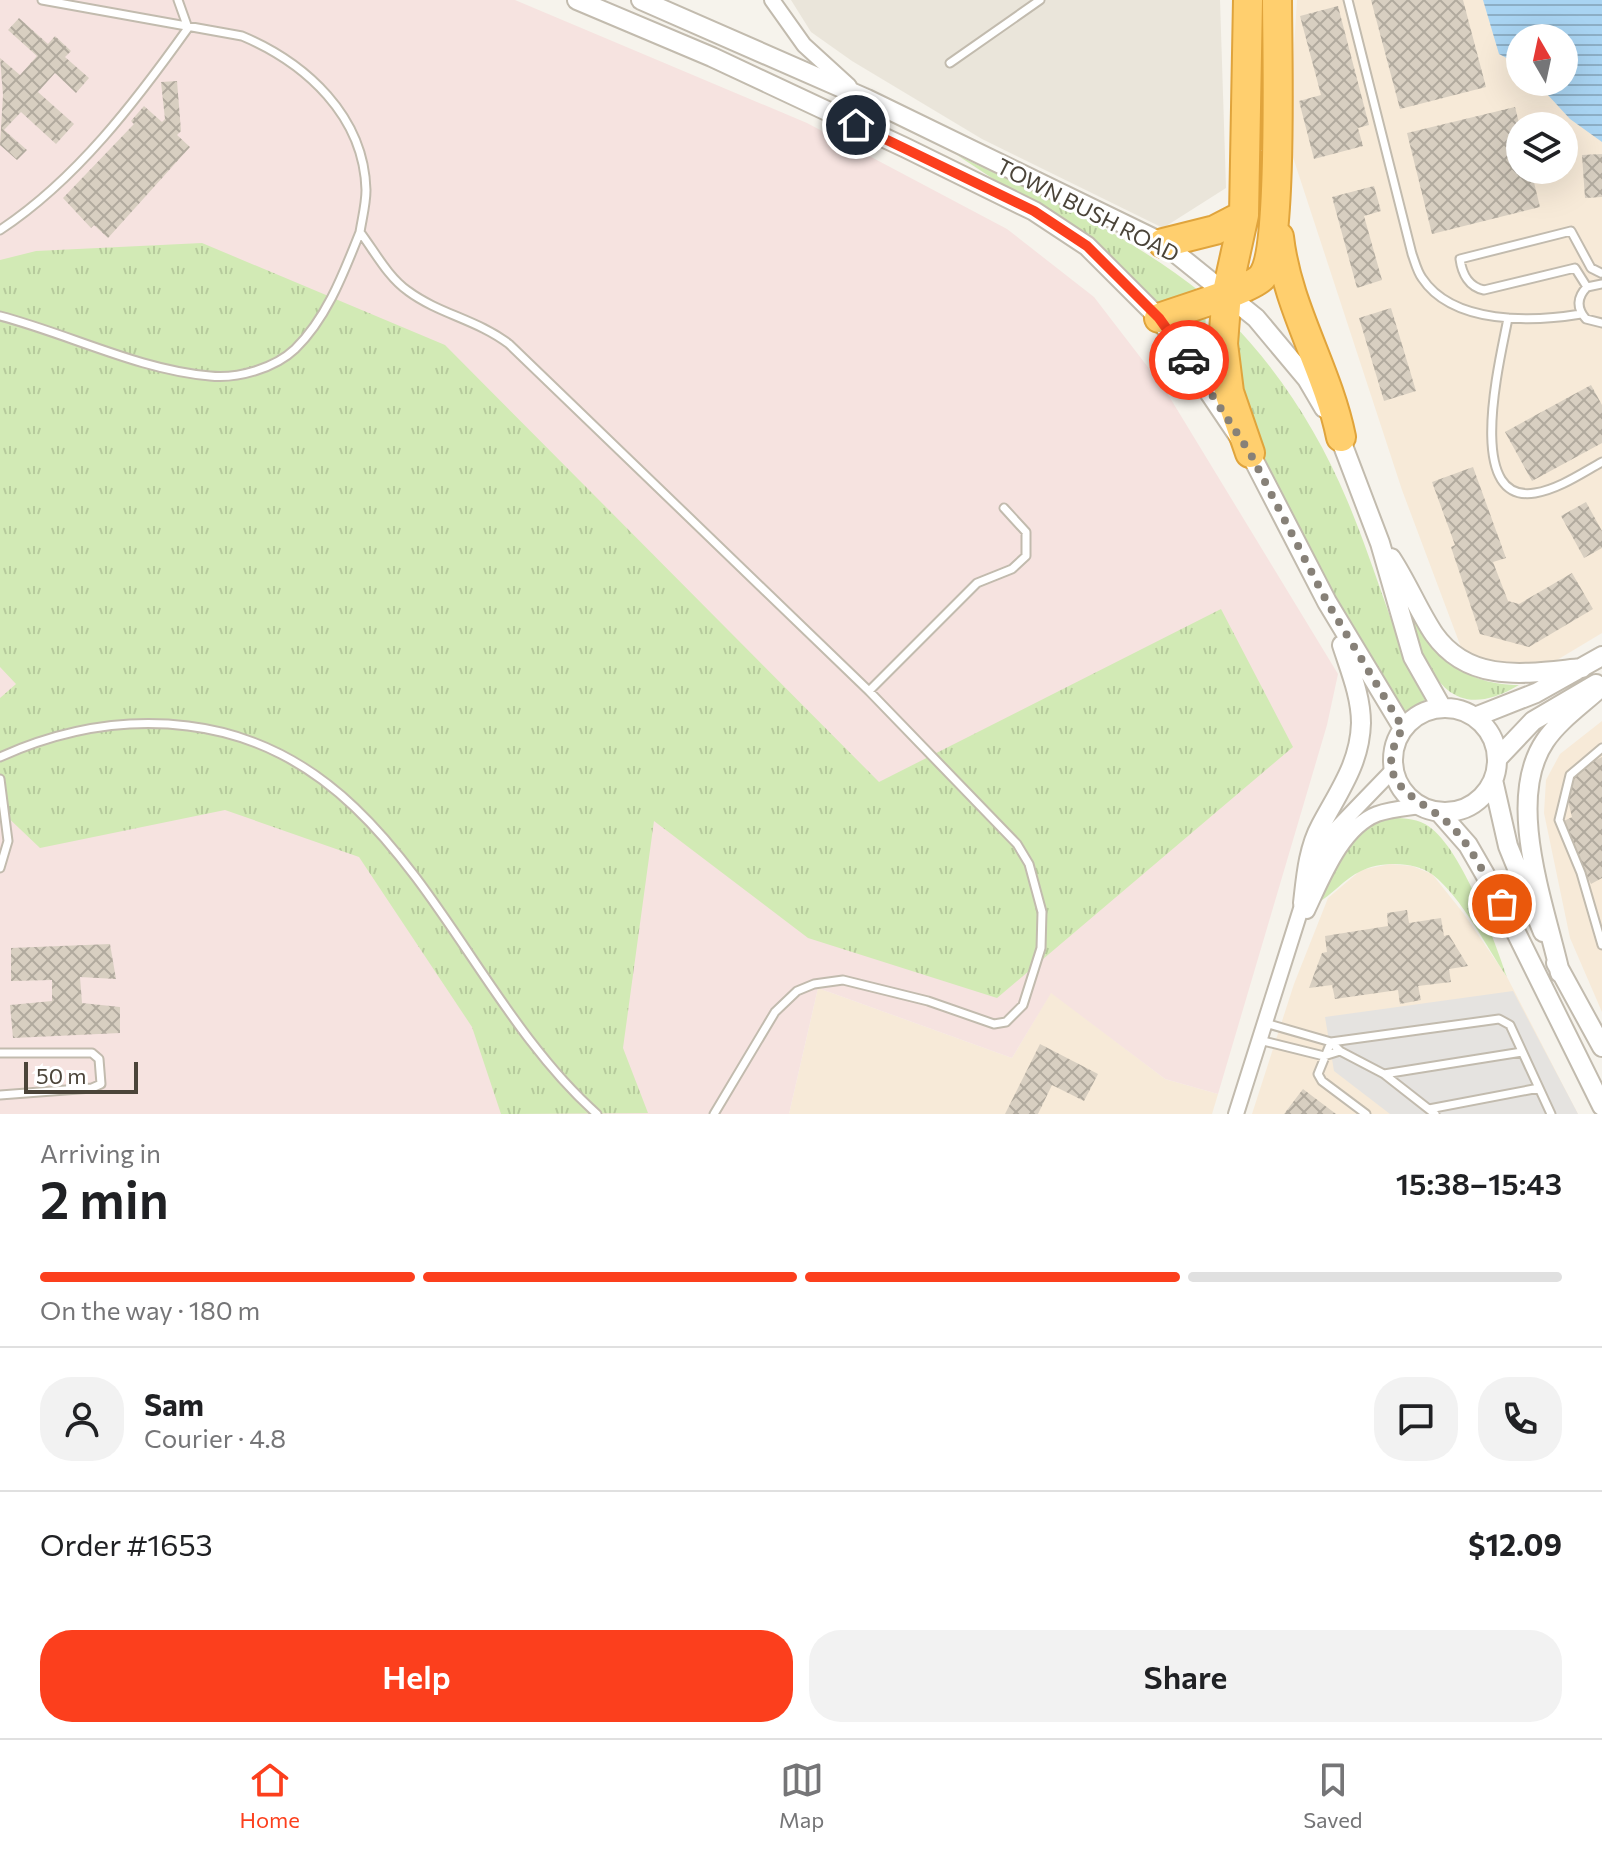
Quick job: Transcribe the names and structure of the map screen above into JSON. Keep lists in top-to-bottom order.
{
  "streets": {
    "street": ["TOWN BUSH ROAD"]
  },
  "scale_bar": "50 m",
  "north": "top",
  "page": {
    "scale": "50 m",
    "heading": ["2 min", "Arriving in", "15:38–15:43"],
    "panel": [
      "Sam",
      "Courier · 4.8",
      "Order #1653",
      "$12.09"
    ],
    "bar": "On the way · 180 m",
    "buttons": ["Help", "Share"],
    "tabs": ["Home", "Map", "Saved"]
  }
}
